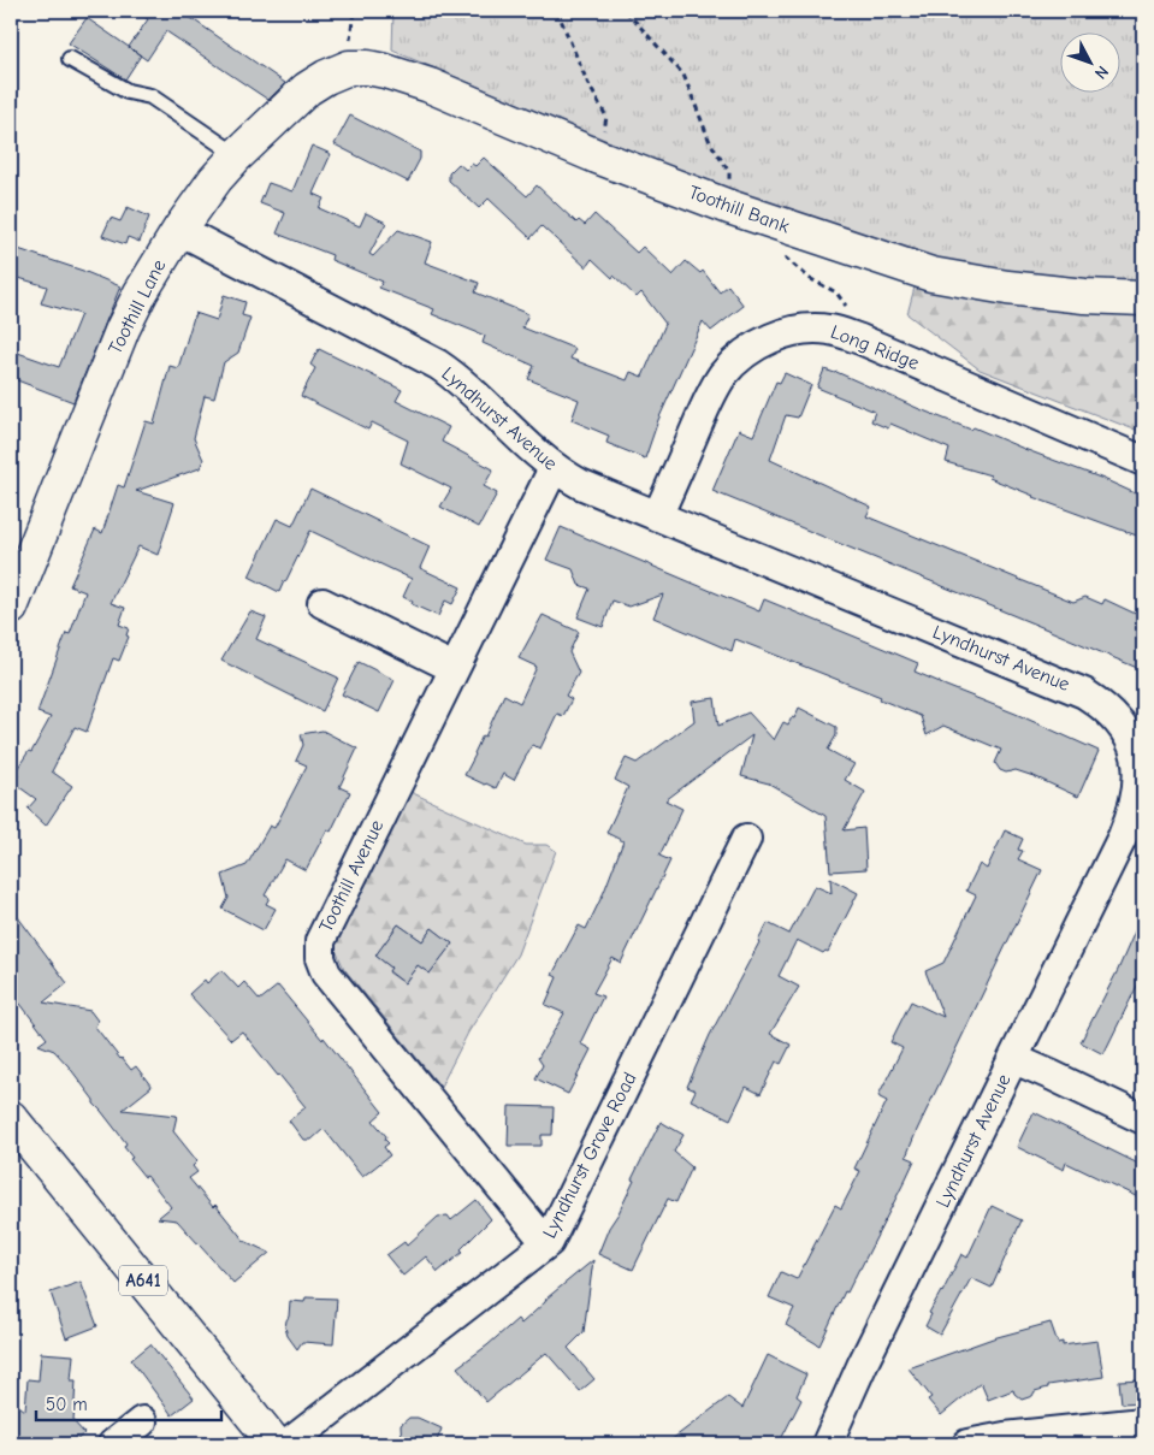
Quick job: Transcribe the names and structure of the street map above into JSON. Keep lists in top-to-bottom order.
{
  "streets": {
    "street": [
      "Toothill Bank",
      "Toothill Lane",
      "Long Ridge",
      "Lyndhurst Avenue",
      "Toothill Avenue",
      "Lyndhurst Grove Road",
      "A641"
    ]
  },
  "crossings": [
    ["Toothill Bank", "Toothill Lane"],
    ["Toothill Lane", "Lyndhurst Avenue"],
    ["Long Ridge", "Lyndhurst Avenue"],
    ["Lyndhurst Avenue", "Toothill Avenue"],
    ["Toothill Avenue", "Lyndhurst Grove Road"]
  ],
  "scale_bar": "50 m",
  "north": "bottom right"
}
